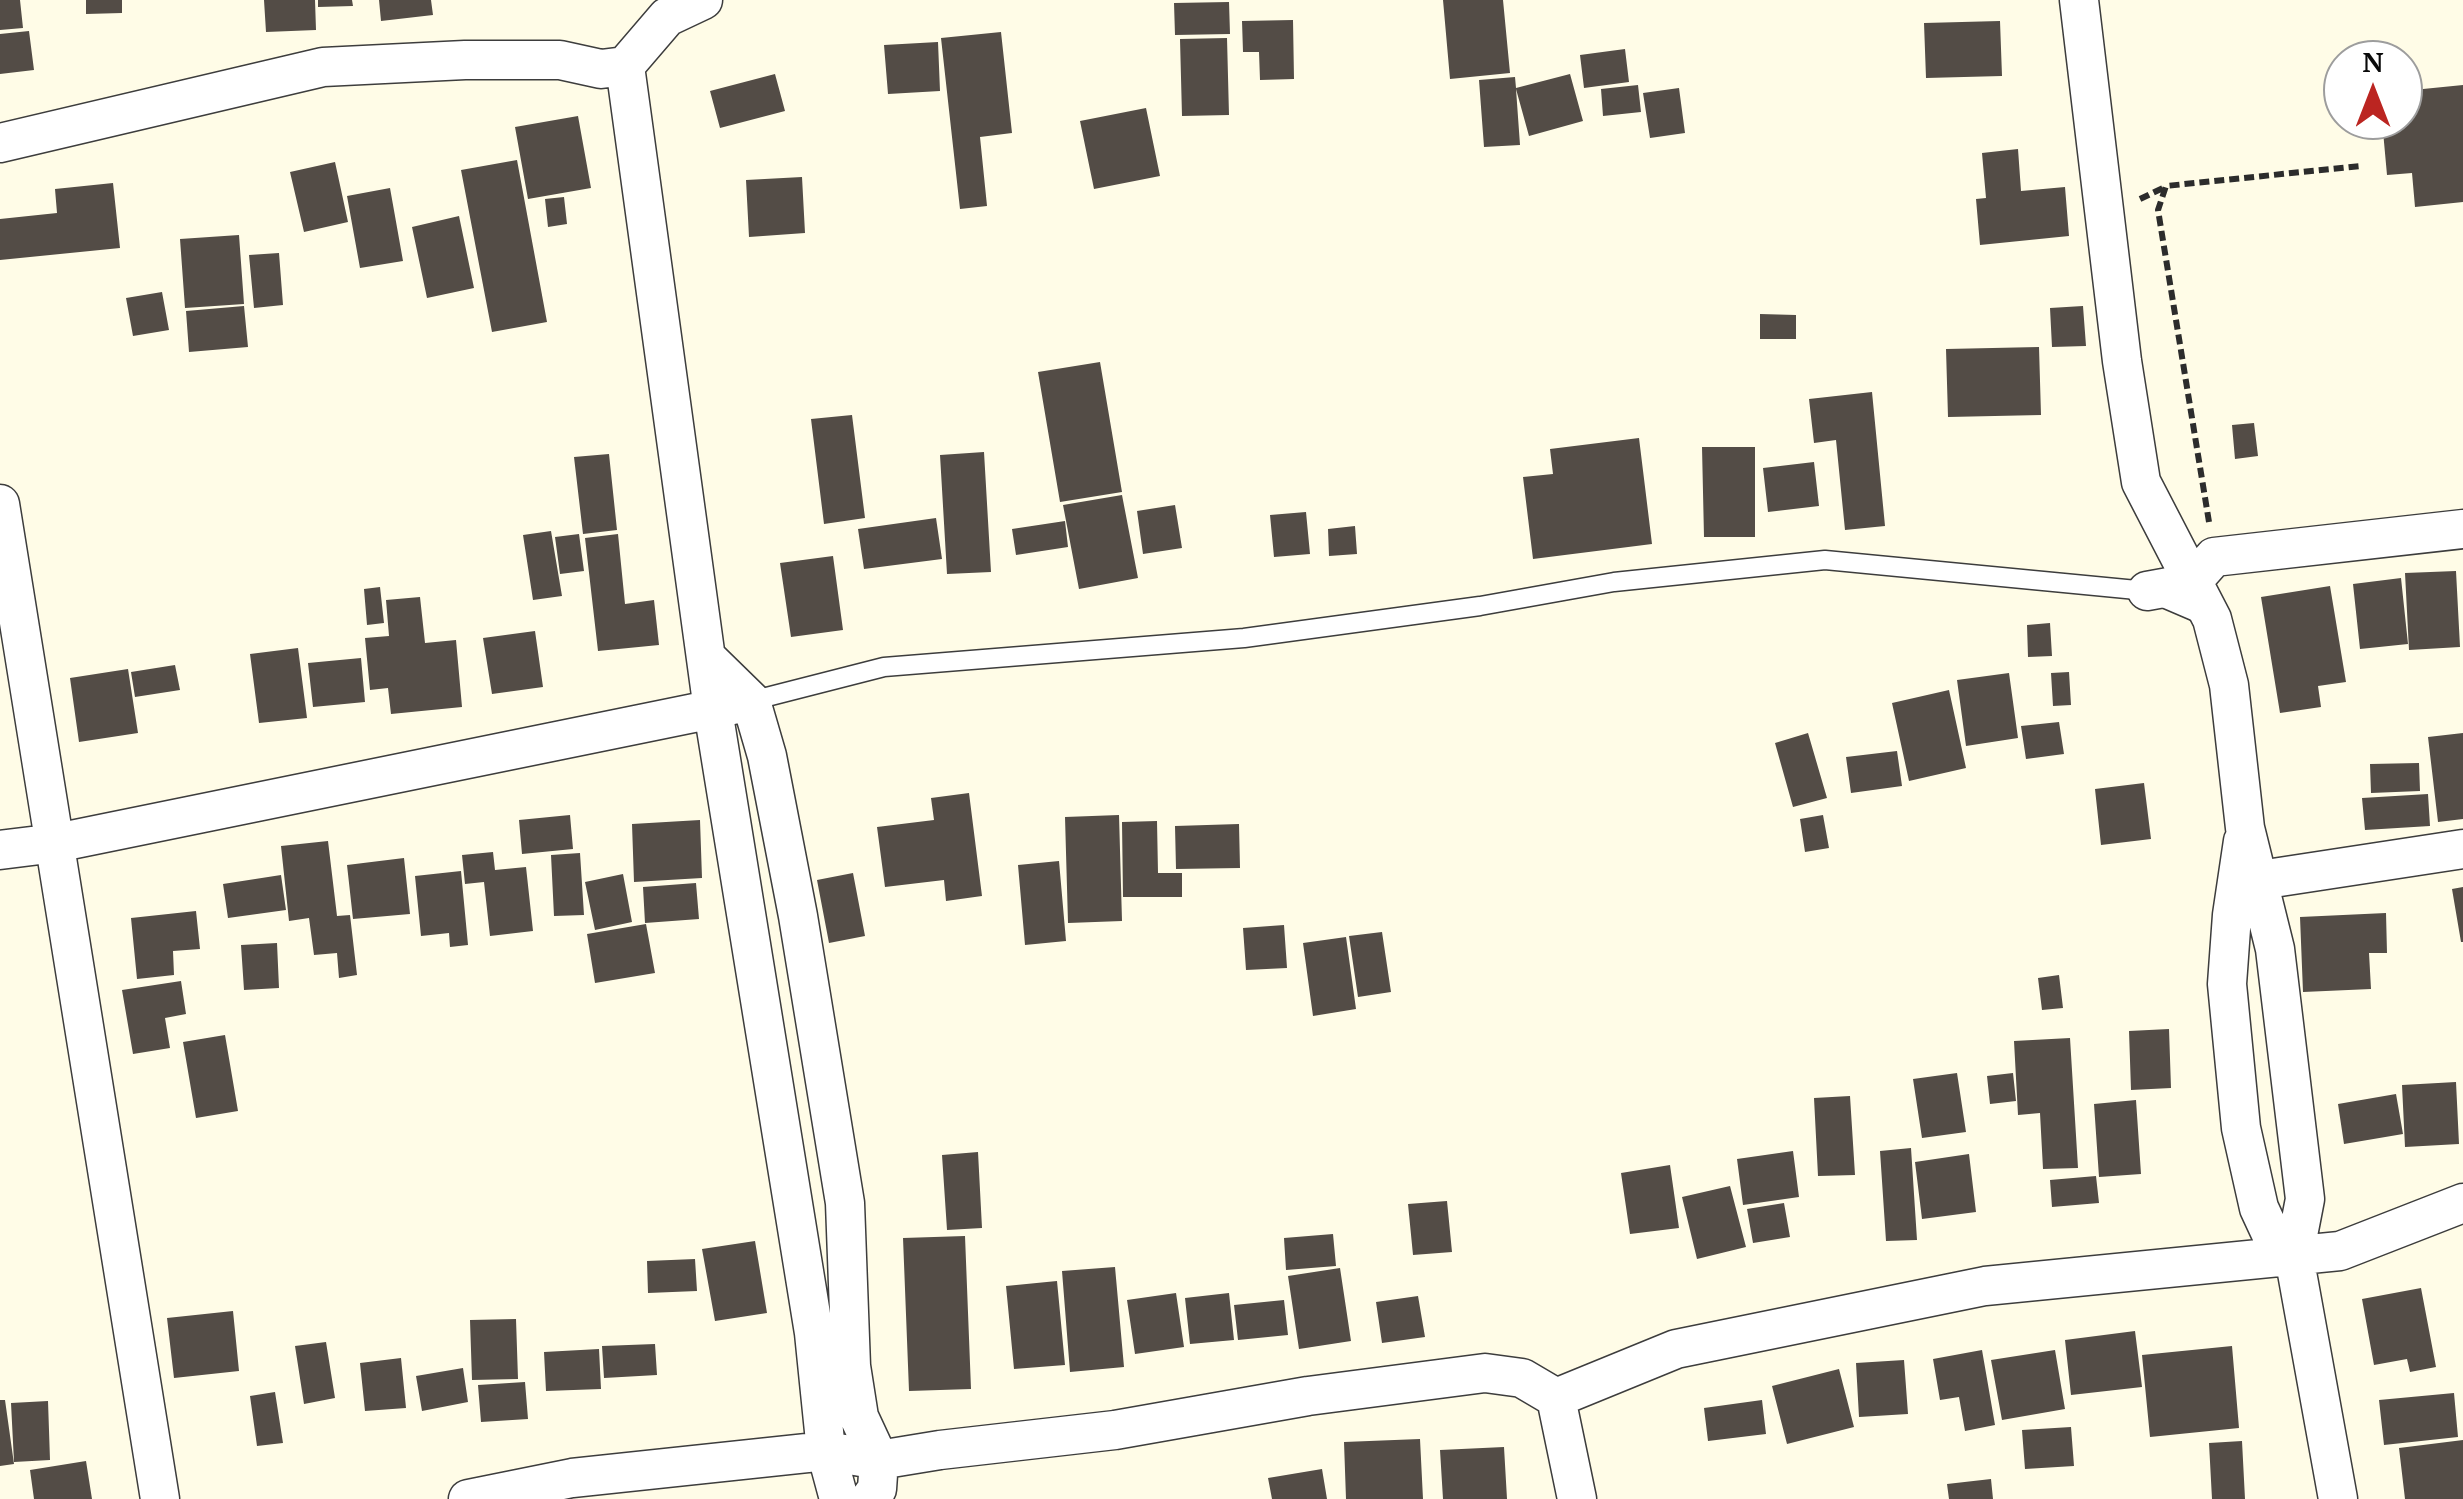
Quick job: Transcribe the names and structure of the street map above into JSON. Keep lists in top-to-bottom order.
{
  "north": "top"
}
